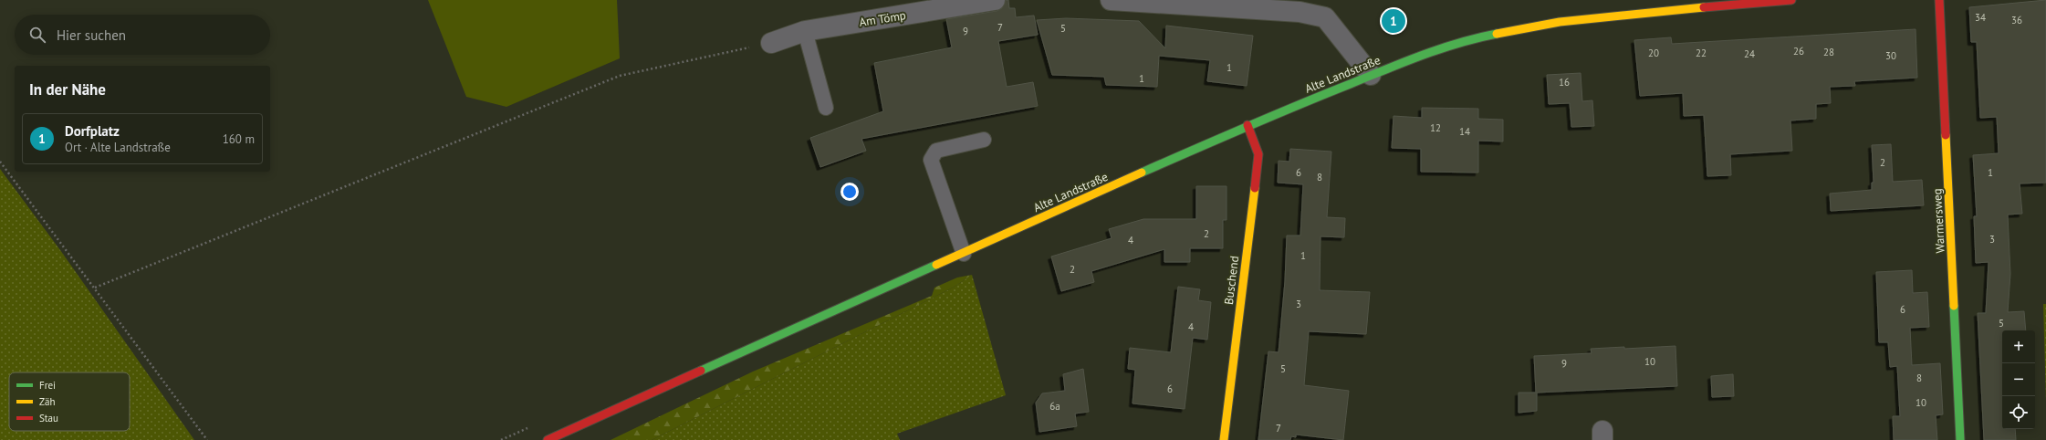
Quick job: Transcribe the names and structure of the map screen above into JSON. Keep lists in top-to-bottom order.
{
  "streets": {
    "main road": ["Alte Landstraße", "Warmersweg", "Buschend"],
    "street": ["Am Tömp"]
  },
  "crossings": [
    ["Alte Landstraße", "Buschend"]
  ],
  "house_numbers": [
    "34",
    "36",
    "7",
    "5",
    "9",
    "26",
    "28",
    "20",
    "22",
    "24",
    "30",
    "1",
    "1",
    "16",
    "12",
    "14",
    "2",
    "6",
    "1",
    "8",
    "2",
    "3",
    "4",
    "1",
    "2",
    "3",
    "6",
    "5",
    "4",
    "10",
    "9",
    "5",
    "8",
    "6",
    "10",
    "6a",
    "7"
  ],
  "legend": ["Frei", "Zäh", "Stau"],
  "page": {
    "pins": "1",
    "search": "Hier suchen",
    "heading": "In der Nähe",
    "list": [
      {
        "mark": "1",
        "name": "Dorfplatz",
        "note": "Ort · Alte Landstraße",
        "value": "160 m"
      }
    ],
    "map_buttons": ["+", "−"]
  }
}
